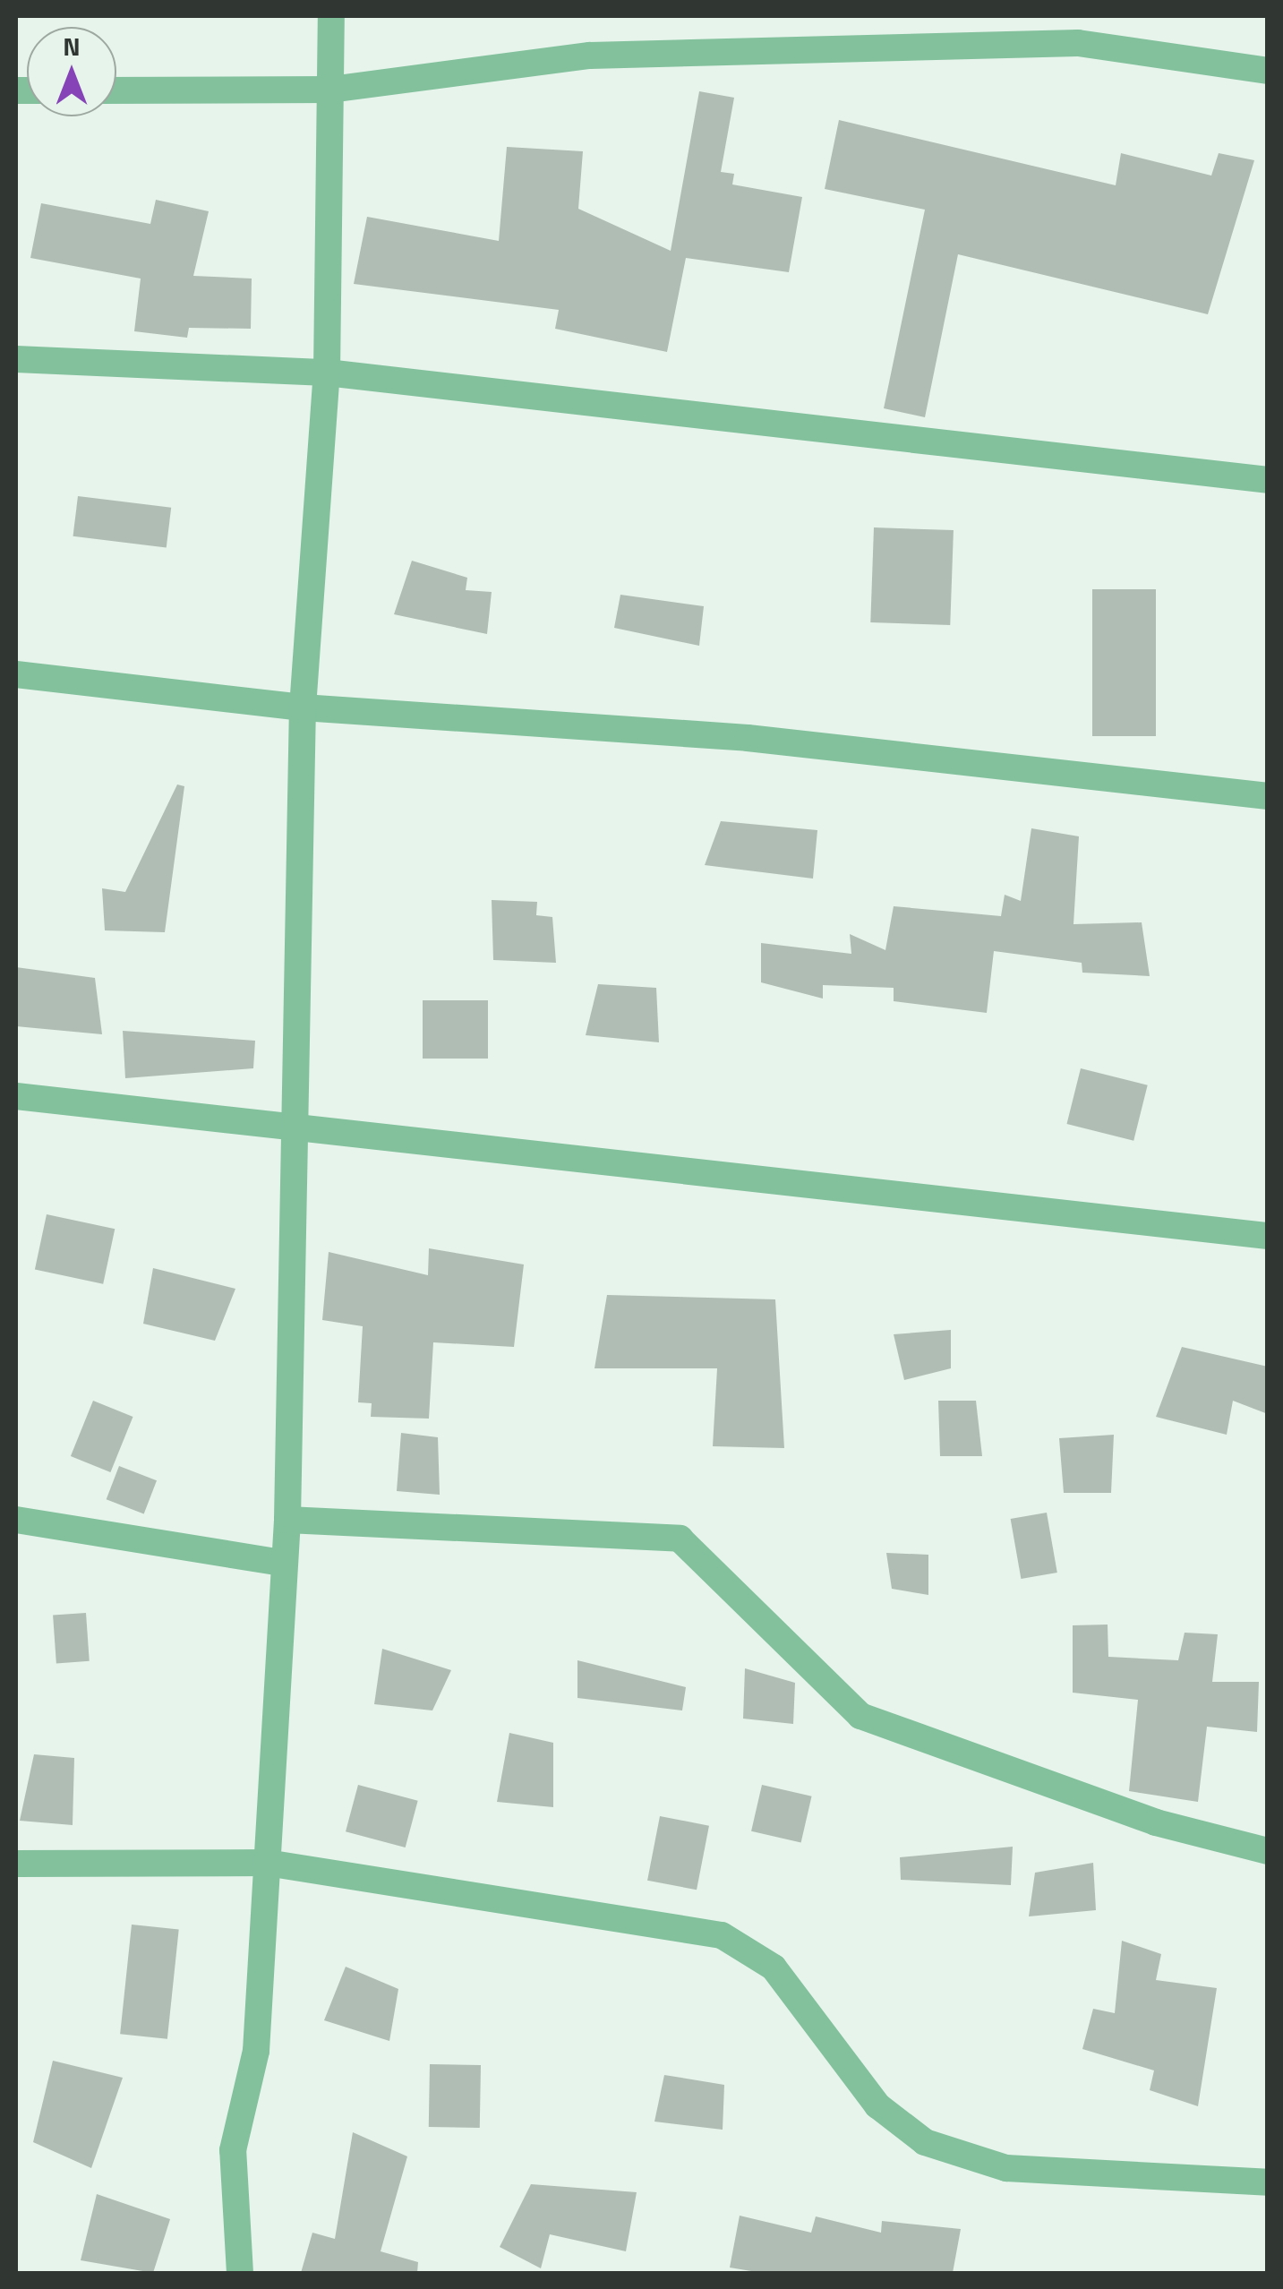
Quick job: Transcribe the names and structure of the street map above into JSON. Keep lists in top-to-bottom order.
{
  "north": "top"
}
